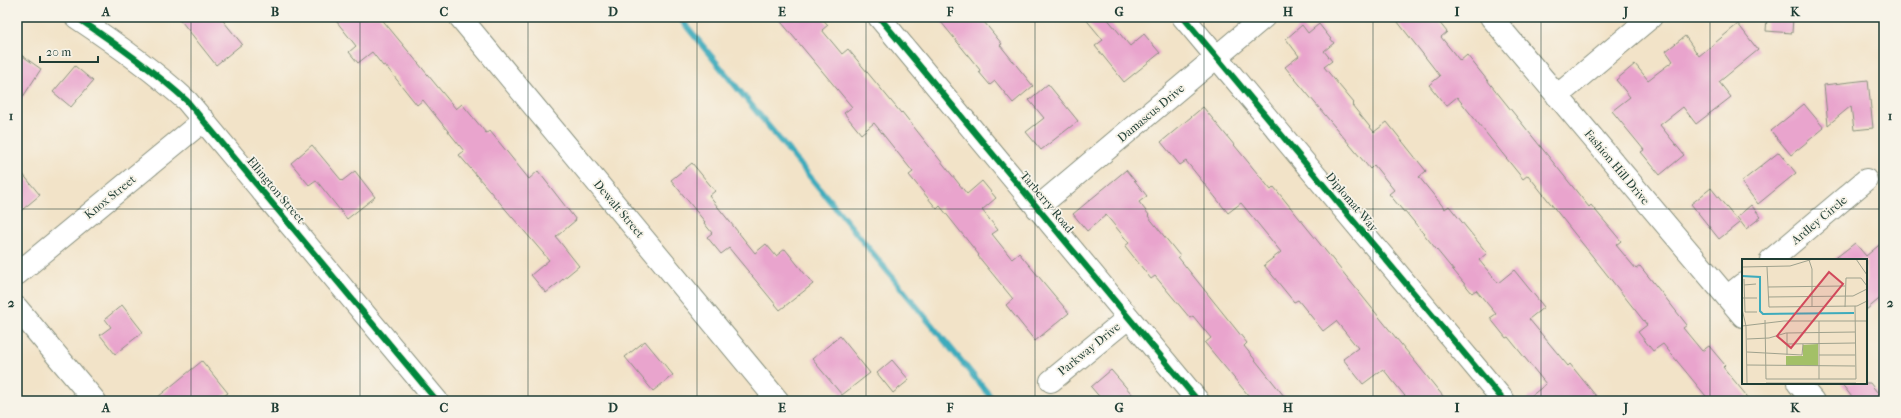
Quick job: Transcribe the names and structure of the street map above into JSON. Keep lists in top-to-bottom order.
{
  "streets": {
    "street": [
      "Damascus Drive",
      "Fashion Hill Drive",
      "Ellington Street",
      "Knox Street",
      "Tarberry Road",
      "Diplomat Way",
      "Dewalt Street",
      "Ardley Circle",
      "Parkway Drive"
    ]
  },
  "crossings": [
    ["Damascus Drive", "Tarberry Road"],
    ["Damascus Drive", "Diplomat Way"],
    ["Ellington Street", "Knox Street"],
    ["Tarberry Road", "Parkway Drive"]
  ],
  "scale_bar": "20 m",
  "grid": {
    "columns": [
      "A",
      "B",
      "C",
      "D",
      "E",
      "F",
      "G",
      "H",
      "I",
      "J",
      "K"
    ],
    "rows": ["1", "2"]
  }
}
